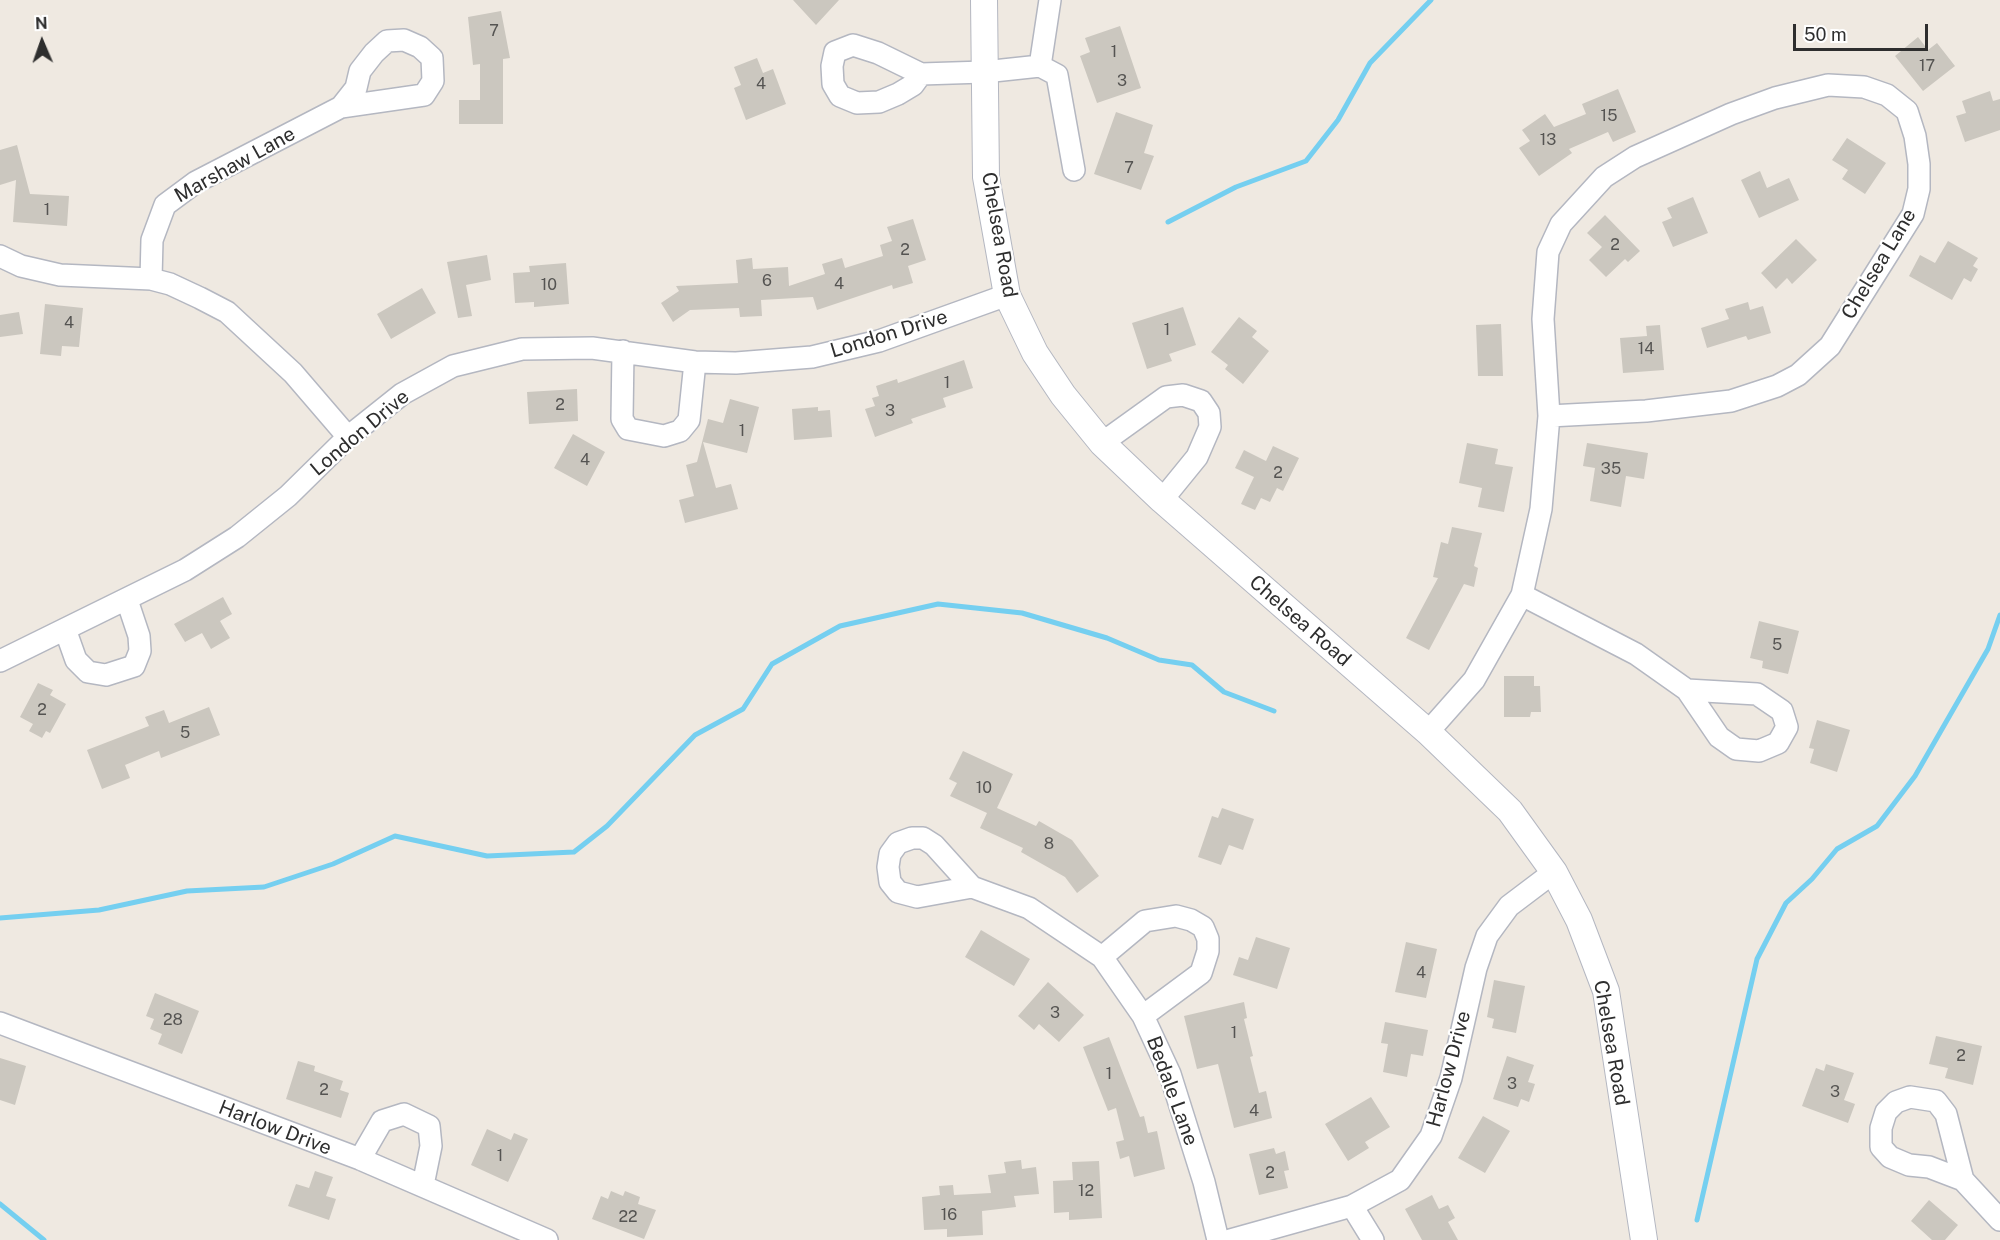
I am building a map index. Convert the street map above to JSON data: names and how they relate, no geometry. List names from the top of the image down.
{
  "streets": {
    "street": [
      "Marshaw Lane",
      "Chelsea Road",
      "Chelsea Lane",
      "London Drive",
      "Harlow Drive",
      "Bedale Lane"
    ]
  },
  "crossings": [
    ["Chelsea Road", "Chelsea Lane"],
    ["Chelsea Road", "London Drive"],
    ["Chelsea Road", "Harlow Drive"]
  ],
  "house_numbers": [
    "7",
    "1",
    "17",
    "3",
    "4",
    "15",
    "13",
    "7",
    "1",
    "2",
    "2",
    "6",
    "4",
    "10",
    "4",
    "1",
    "14",
    "1",
    "2",
    "3",
    "1",
    "4",
    "35",
    "2",
    "5",
    "2",
    "5",
    "10",
    "8",
    "4",
    "3",
    "28",
    "1",
    "2",
    "1",
    "3",
    "2",
    "3",
    "4",
    "1",
    "2",
    "12",
    "16",
    "22"
  ],
  "scale_bar": "50 m",
  "north": "top"
}
